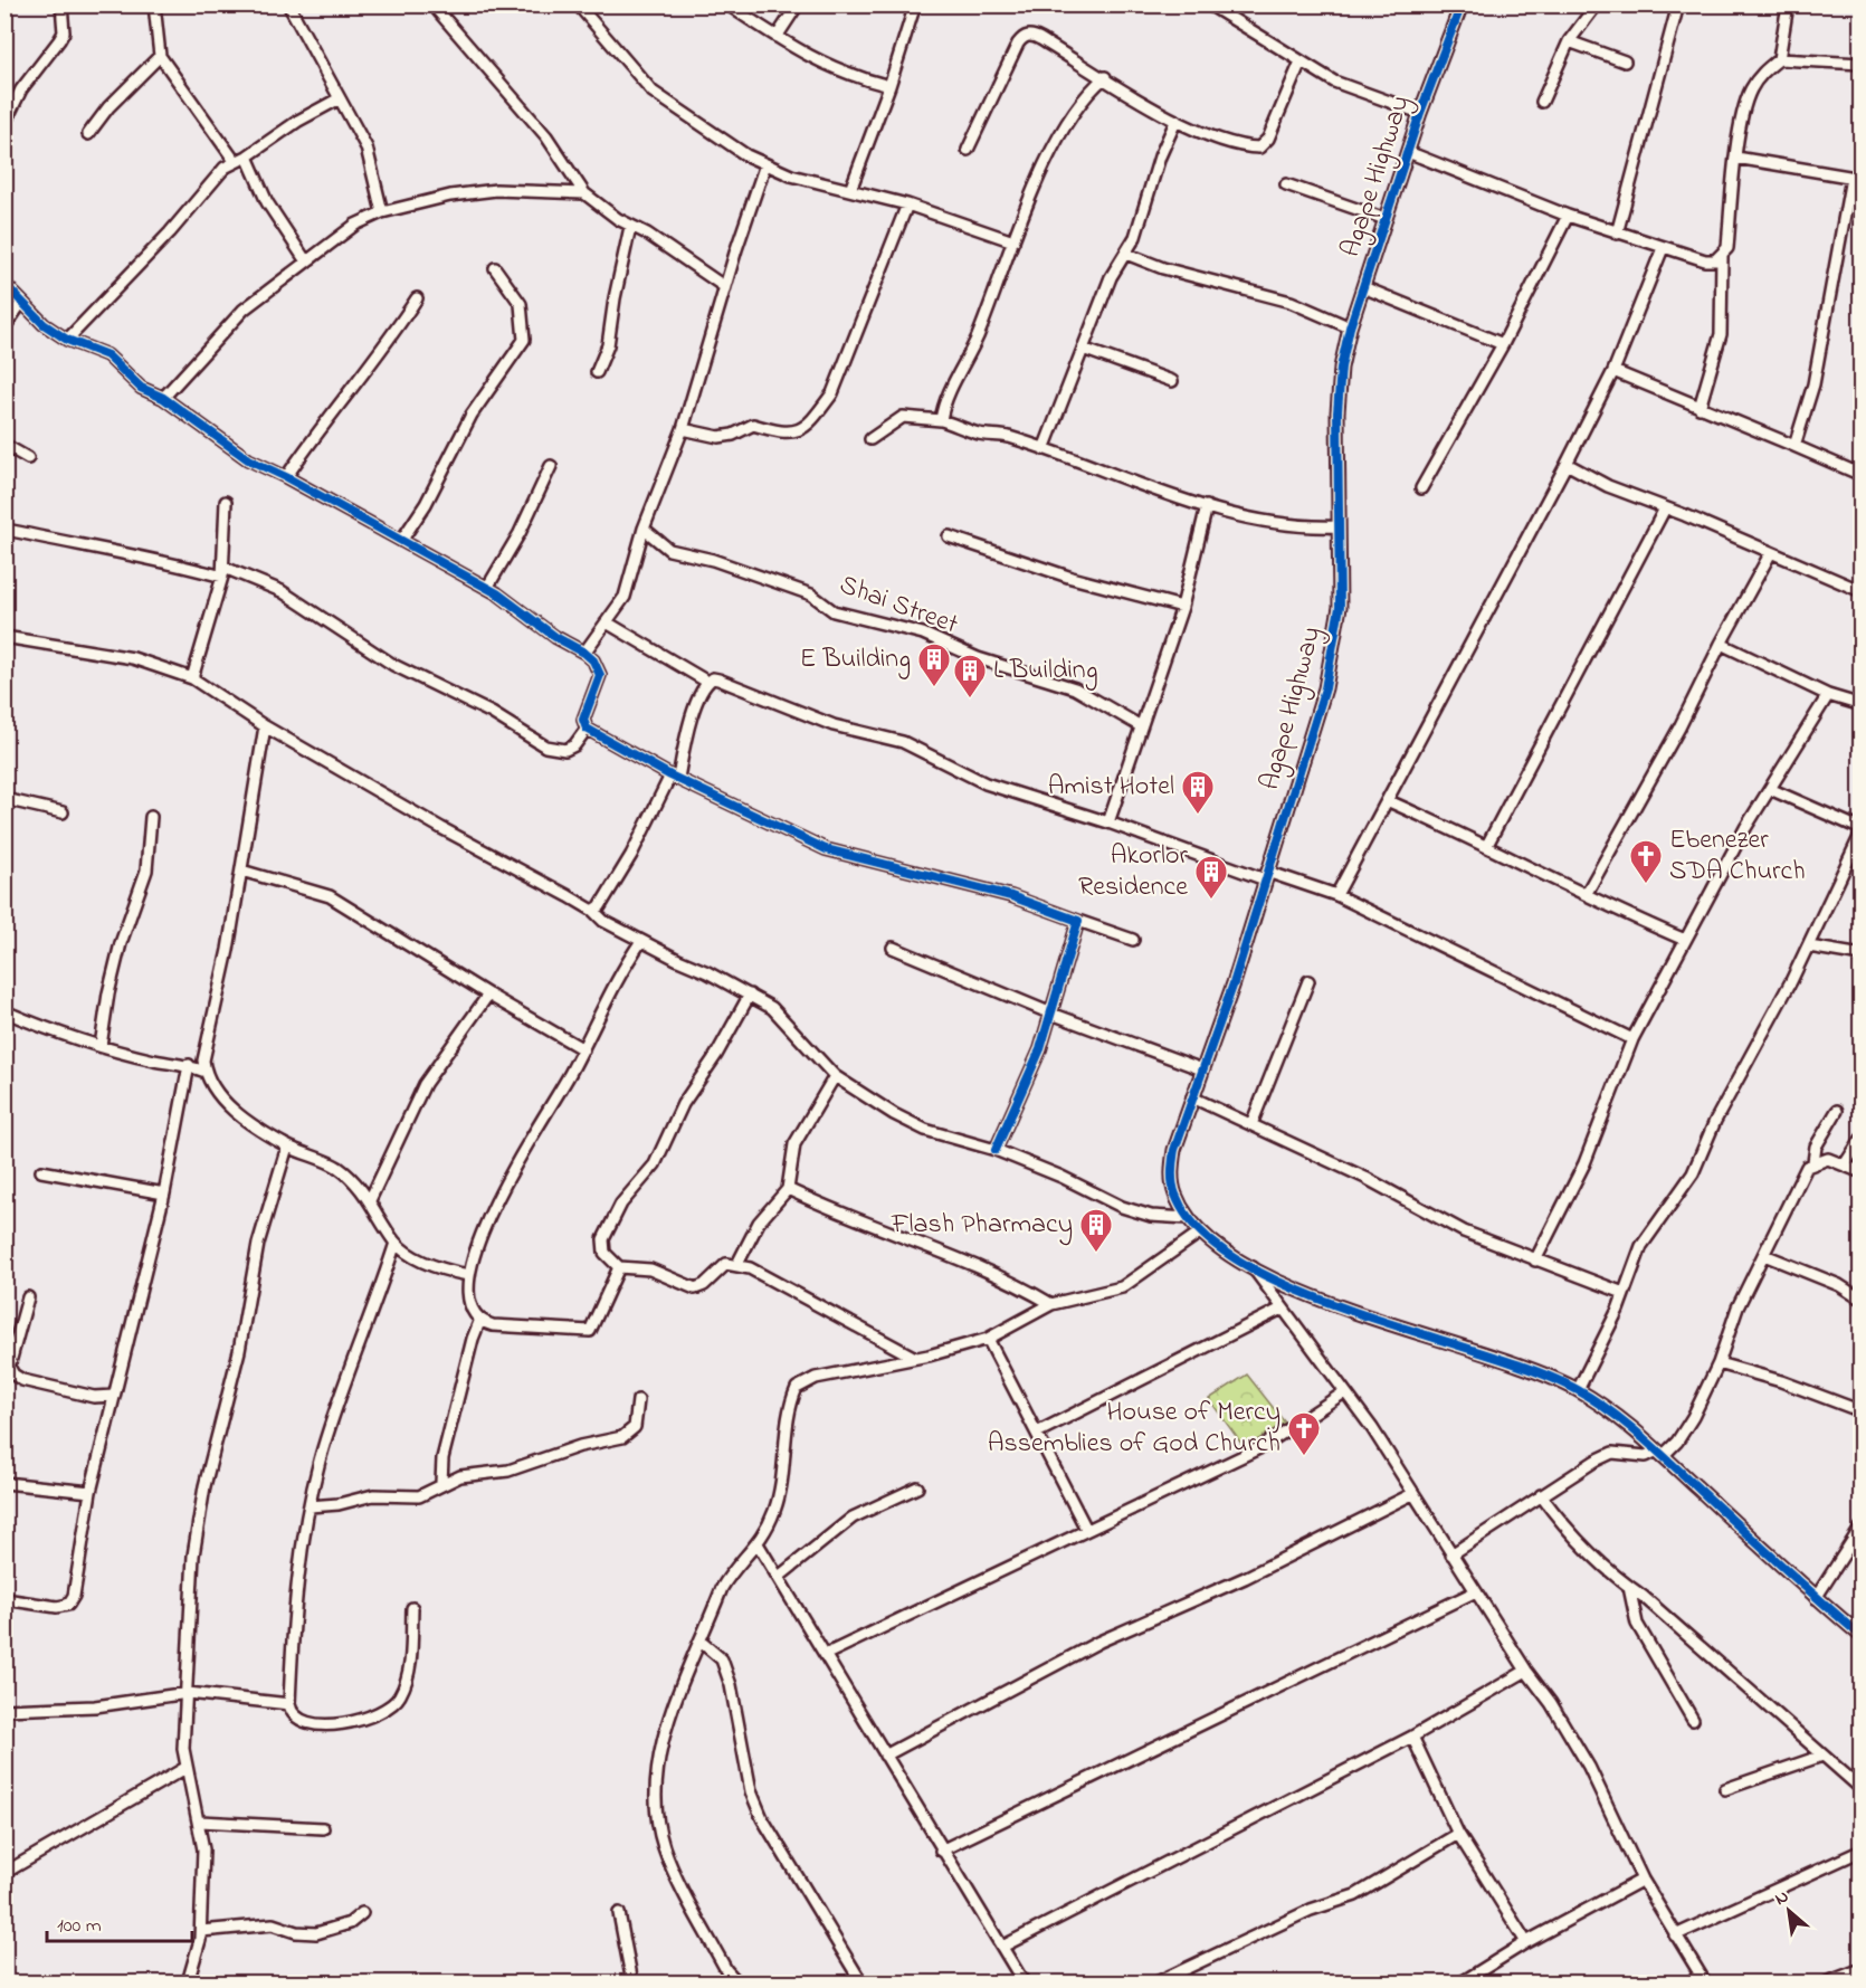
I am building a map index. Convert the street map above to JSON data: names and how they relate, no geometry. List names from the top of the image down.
{
  "streets": {
    "street": ["Agape Highway", "Shai Street"]
  },
  "places": {
    "building": [
      "E Building",
      "L Building",
      "Amist Hotel",
      "Akorlor Residence",
      "Flash Pharmacy"
    ],
    "church": ["Ebenezer SDA Church", "House of Mercy Assemblies of God Church"]
  },
  "scale_bar": "100 m",
  "north": "top left"
}
